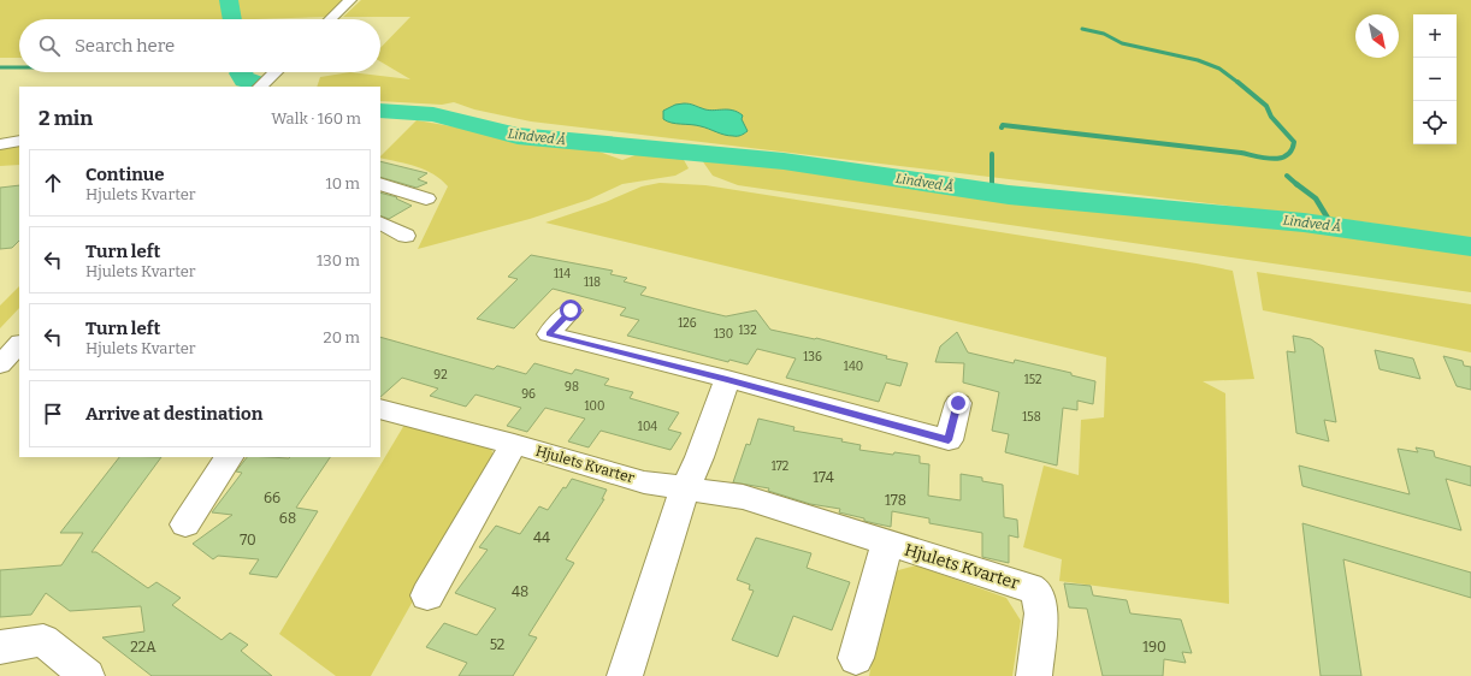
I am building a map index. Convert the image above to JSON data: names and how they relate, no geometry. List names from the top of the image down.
{
  "streets": {
    "street": ["Hjulets Kvarter"]
  },
  "water": ["Lindved Å"],
  "house_numbers": [
    "114",
    "118",
    "126",
    "132",
    "130",
    "136",
    "140",
    "92",
    "152",
    "98",
    "96",
    "100",
    "158",
    "104",
    "172",
    "174",
    "66",
    "178",
    "68",
    "44",
    "70",
    "48",
    "52",
    "22A",
    "190"
  ],
  "north": "bottom right",
  "page": {
    "map_buttons": ["+", "−"],
    "search": "Search here",
    "heading": ["2 min", "Walk · 160 m"],
    "list": [
      ["Continue", "Hjulets Kvarter", "10 m"],
      ["Turn left", "Hjulets Kvarter", "130 m"],
      ["Turn left", "Hjulets Kvarter", "20 m"],
      "Arrive at destination"
    ]
  }
}
